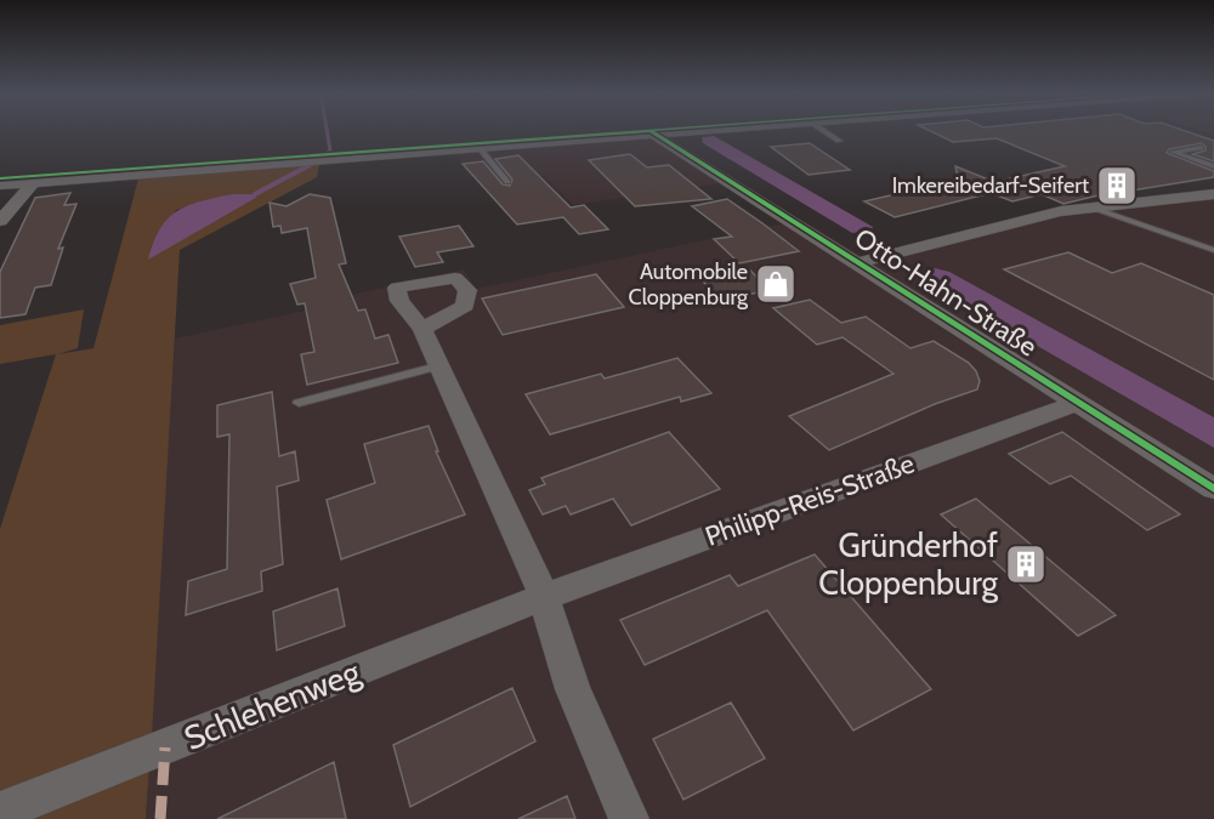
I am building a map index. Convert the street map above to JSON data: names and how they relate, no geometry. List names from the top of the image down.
{
  "streets": {
    "street": ["Otto-Hahn-Straße", "Philipp-Reis-Straße", "Schlehenweg"]
  },
  "crossings": [
    ["Otto-Hahn-Straße", "Philipp-Reis-Straße"],
    ["Philipp-Reis-Straße", "Schlehenweg"]
  ],
  "places": {
    "building": ["Imkereibedarf-Seifert", "Gründerhof Cloppenburg"],
    "shop": ["Automobile Cloppenburg"]
  }
}
